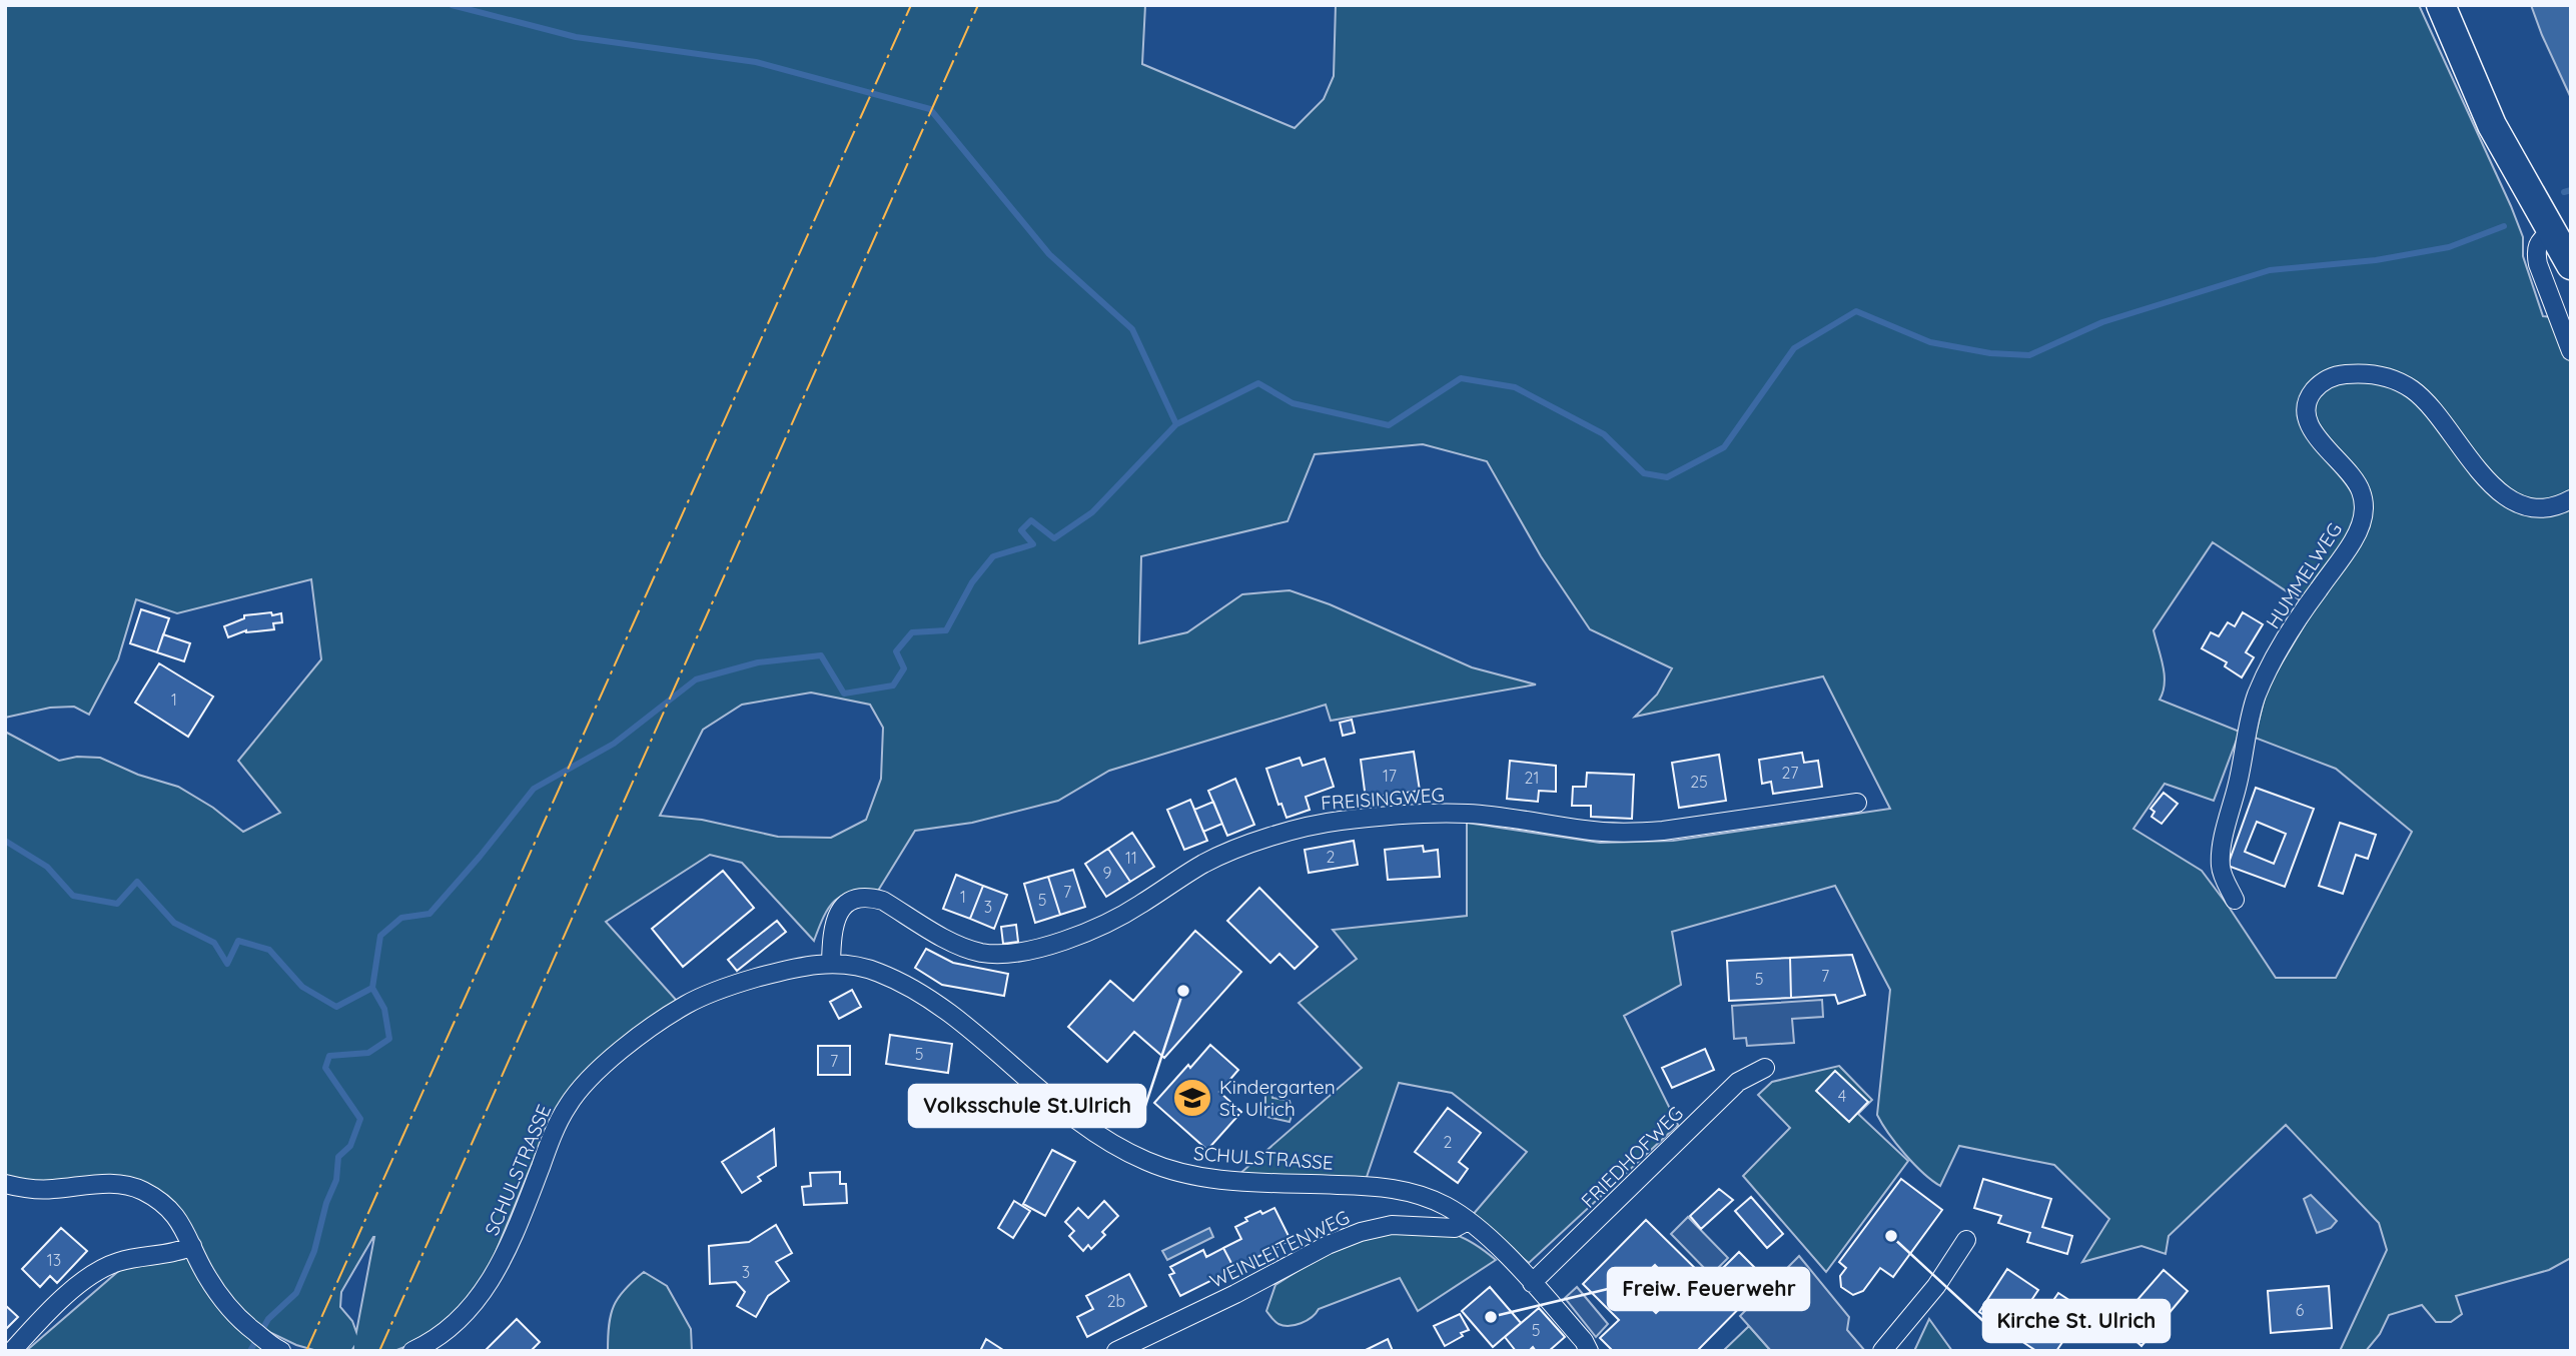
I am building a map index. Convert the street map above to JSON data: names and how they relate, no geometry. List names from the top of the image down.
{
  "streets": {
    "street": [
      "HUMMELWEG",
      "FREISINGWEG",
      "FRIEDHOFWEG",
      "SCHULSTRASSE",
      "WEINLEITENWEG"
    ]
  },
  "crossings": [
    ["FREISINGWEG", "SCHULSTRASSE"],
    ["FRIEDHOFWEG", "SCHULSTRASSE"],
    ["SCHULSTRASSE", "WEINLEITENWEG"]
  ],
  "places": {
    "other": ["Volksschule St.Ulrich", "Kirche St. Ulrich", "Freiw. Feuerwehr"],
    "school or university": ["Kindergarten St. Ulrich"]
  },
  "house_numbers": [
    "1",
    "27",
    "17",
    "21",
    "25",
    "2",
    "11",
    "9",
    "7",
    "1",
    "5",
    "3",
    "7",
    "5",
    "5",
    "7",
    "4",
    "2",
    "13",
    "3",
    "2b",
    "6",
    "5"
  ]
}
